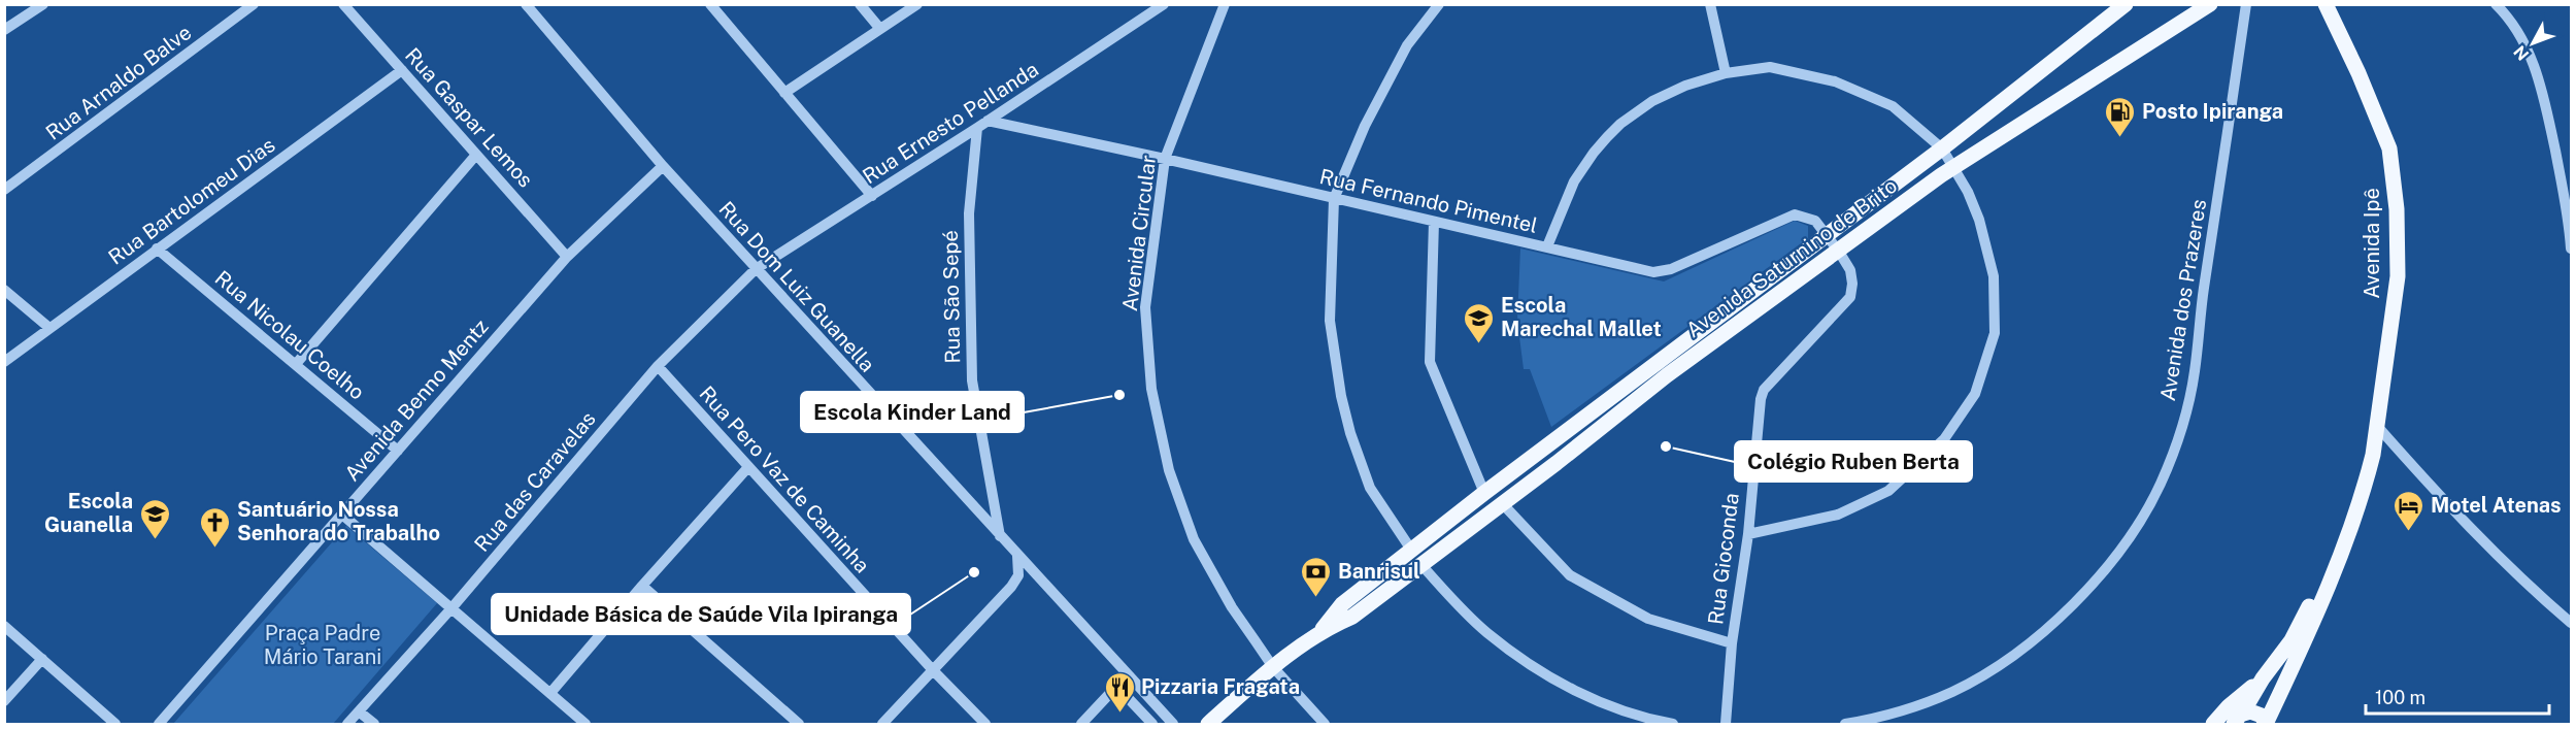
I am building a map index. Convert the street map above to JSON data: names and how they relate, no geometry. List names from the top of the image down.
{
  "streets": {
    "main road": ["Avenida Ipê", "Avenida Saturnino de Brito"],
    "street": [
      "Rua Arnaldo Balve",
      "Rua Gaspar Lemos",
      "Rua Ernesto Pellanda",
      "Rua Bartolomeu Dias",
      "Rua Fernando Pimentel",
      "Avenida Circular",
      "Rua Dom Luiz Guanella",
      "Rua São Sepé",
      "Avenida dos Prazeres",
      "Rua Nicolau Coelho",
      "Avenida Benno Mentz",
      "Rua Pero Vaz de Caminha",
      "Rua das Caravelas",
      "Rua Gioconda"
    ]
  },
  "crossings": [
    ["Rua Gaspar Lemos", "Rua Bartolomeu Dias"],
    ["Rua Gaspar Lemos", "Avenida Benno Mentz"],
    ["Rua Ernesto Pellanda", "Rua Fernando Pimentel"],
    ["Rua Ernesto Pellanda", "Rua Dom Luiz Guanella"],
    ["Rua Ernesto Pellanda", "Rua São Sepé"],
    ["Rua Ernesto Pellanda", "Rua das Caravelas"],
    ["Rua Bartolomeu Dias", "Rua Nicolau Coelho"],
    ["Rua Fernando Pimentel", "Avenida Circular"],
    ["Rua Fernando Pimentel", "Avenida Saturnino de Brito"],
    ["Rua Fernando Pimentel", "Rua Gioconda"],
    ["Avenida Circular", "Avenida Saturnino de Brito"],
    ["Avenida Saturnino de Brito", "Rua Gioconda"],
    ["Rua Dom Luiz Guanella", "Rua São Sepé"],
    ["Rua Dom Luiz Guanella", "Avenida Benno Mentz"],
    ["Rua Dom Luiz Guanella", "Rua das Caravelas"],
    ["Rua Nicolau Coelho", "Avenida Benno Mentz"],
    ["Rua Pero Vaz de Caminha", "Rua das Caravelas"]
  ],
  "parks": ["Praça Padre Mário Tarani"],
  "places": {
    "fuel station": ["Posto Ipiranga"],
    "school or university": ["Escola Marechal Mallet", "Escola Guanella"],
    "other": ["Escola Kinder Land", "Colégio Ruben Berta", "Unidade Básica de Saúde Vila Ipiranga"],
    "hotel": ["Motel Atenas"],
    "church": ["Santuário Nossa Senhora do Trabalho"],
    "bank": ["Banrisul"],
    "restaurant": ["Pizzaria Fragata"]
  },
  "scale_bar": "100 m",
  "north": "bottom left"
}
